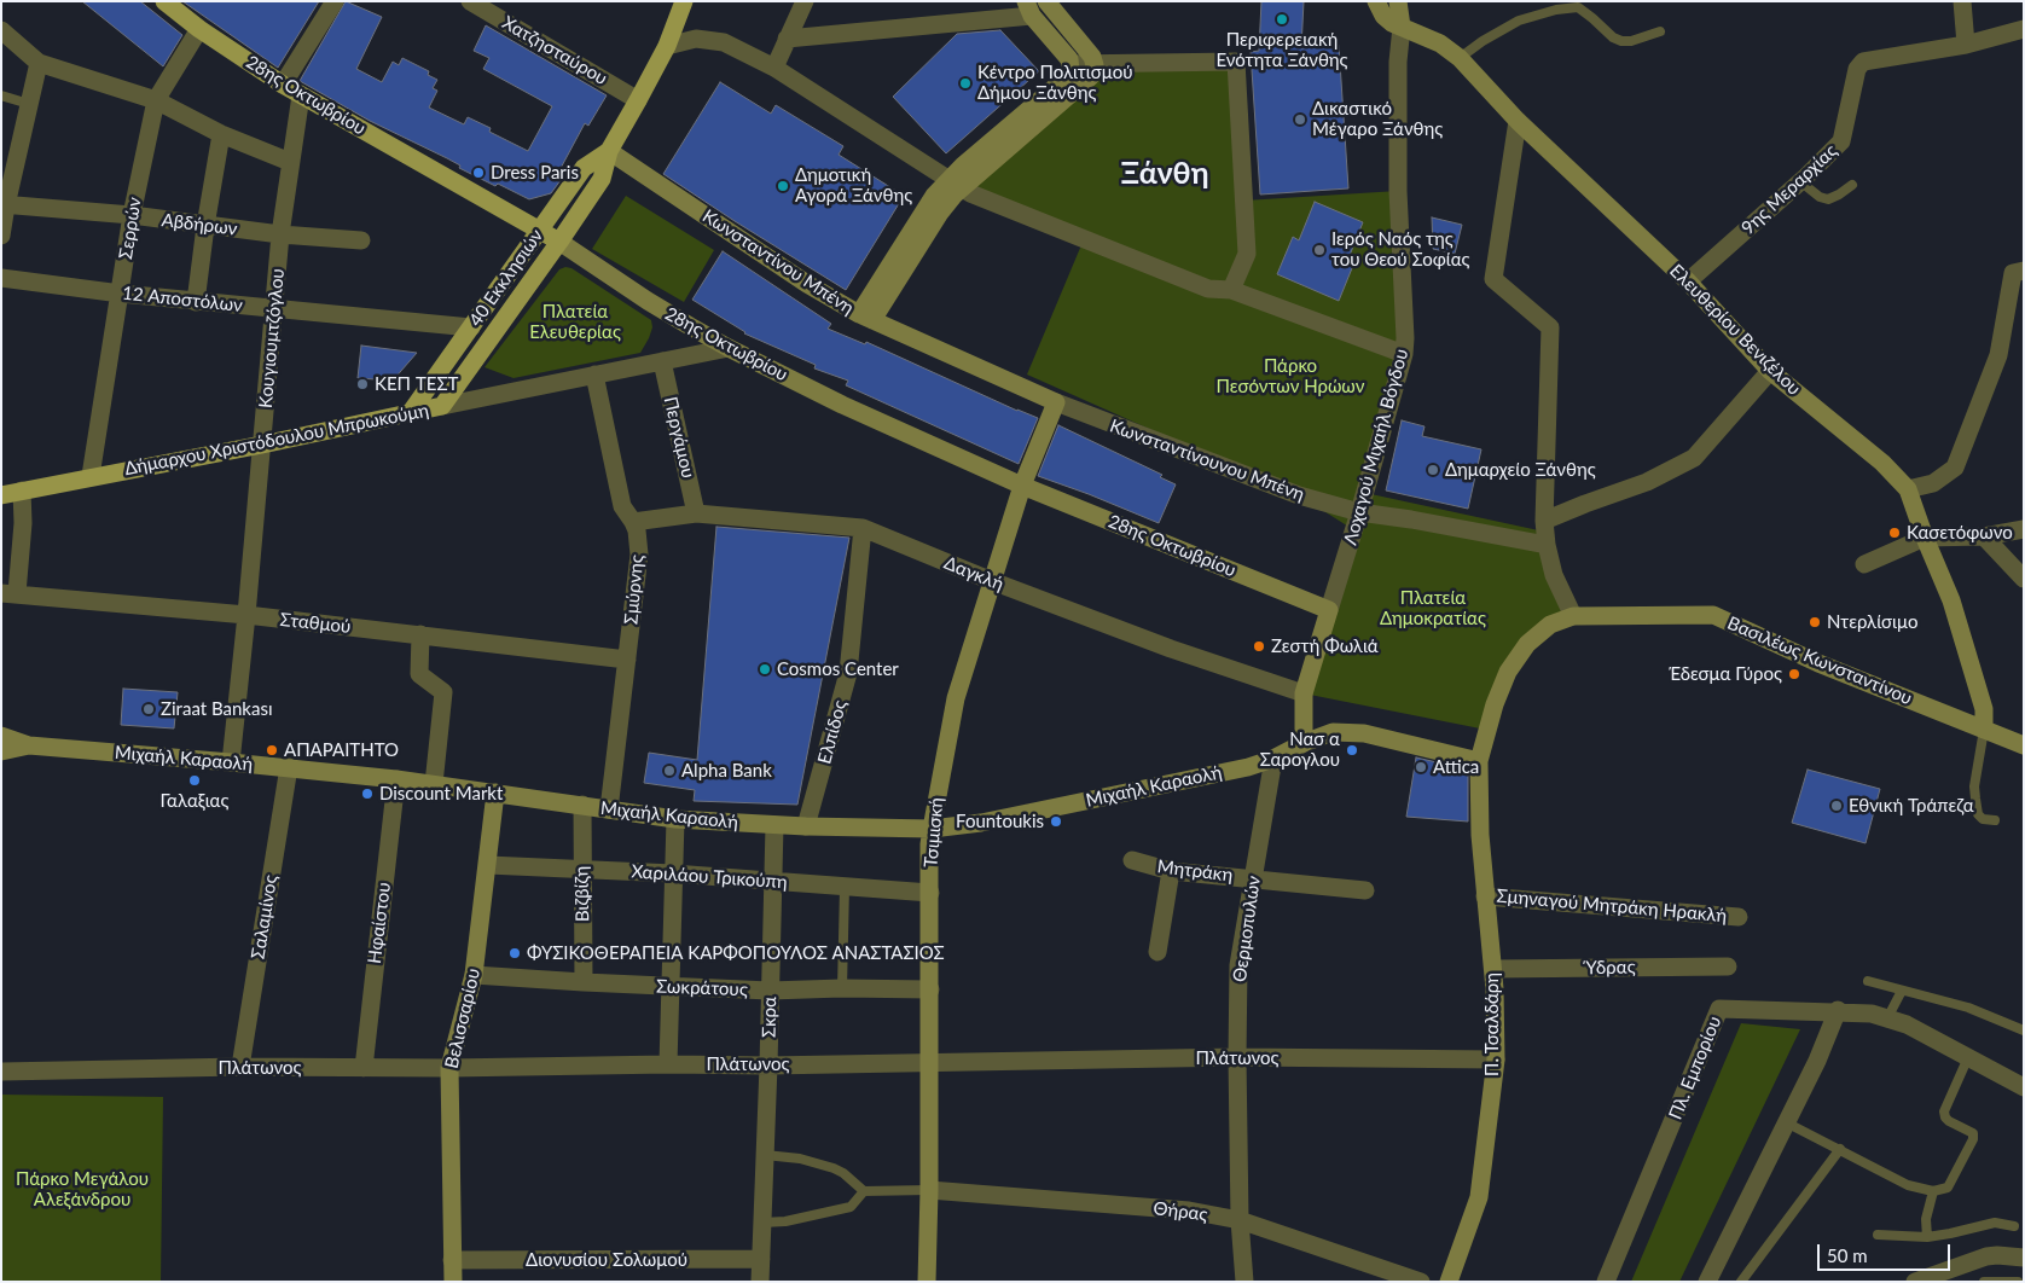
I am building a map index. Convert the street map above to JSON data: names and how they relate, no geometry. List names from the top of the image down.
{
  "streets": {
    "main road": ["28ης Οκτωβρίου", "40 Εκκλησιών", "Δήμαρχου Χριστόδουλου Μπρωκούμη"],
    "street": [
      "Χατζησταύρου",
      "9ης Μεραρχίας",
      "Αβδήρων",
      "Σερρών",
      "Κωνσταντίνου Μπένη",
      "12 Αποστόλων",
      "Ελευθερίου Βενιζέλου",
      "Κουγιουμτζόγλου",
      "Περγάμου",
      "Λοχαγού Μιχαήλ Βόγδου",
      "Κωνσταντίνουνου Μπένη",
      "Δαγκλή",
      "Σμύρνης",
      "Σταθμού",
      "Βασιλέως Κωνσταντίνου",
      "Ελπίδος",
      "Μιχαήλ Καραολή",
      "Τσιμισκή",
      "Μητράκη",
      "Χαριλάου Τρικούπη",
      "Βιζβίζη",
      "Σμηναγού Μητράκη Ηρακλή",
      "Σαλαμίνος",
      "Ηφαίστου",
      "Θερμοπυλών",
      "Ύδρας",
      "Σωκράτους",
      "Σκρα",
      "Βελισσαρίου",
      "Π. Τσαλδάρη",
      "Πλάτωνος",
      "Πλ. Εμπορίου",
      "Θήρας",
      "Διονυσίου Σολωμού"
    ]
  },
  "crossings": [
    ["Χατζησταύρου", "40 Εκκλησιών"],
    ["28ης Οκτωβρίου", "Σερρών"],
    ["28ης Οκτωβρίου", "40 Εκκλησιών"],
    ["28ης Οκτωβρίου", "Κουγιουμτζόγλου"],
    ["28ης Οκτωβρίου", "Δήμαρχου Χριστόδουλου Μπρωκούμη"],
    ["28ης Οκτωβρίου", "Λοχαγού Μιχαήλ Βόγδου"],
    ["28ης Οκτωβρίου", "Τσιμισκή"],
    ["9ης Μεραρχίας", "Ελευθερίου Βενιζέλου"],
    ["Αβδήρων", "Σερρών"],
    ["Αβδήρων", "Κουγιουμτζόγλου"],
    ["Σερρών", "12 Αποστόλων"],
    ["Σερρών", "Δήμαρχου Χριστόδουλου Μπρωκούμη"],
    ["Κωνσταντίνου Μπένη", "40 Εκκλησιών"],
    ["Κωνσταντίνου Μπένη", "Κωνσταντίνουνου Μπένη"],
    ["Κωνσταντίνου Μπένη", "Τσιμισκή"],
    ["40 Εκκλησιών", "12 Αποστόλων"],
    ["40 Εκκλησιών", "Δήμαρχου Χριστόδουλου Μπρωκούμη"],
    ["12 Αποστόλων", "Κουγιουμτζόγλου"],
    ["Ελευθερίου Βενιζέλου", "Λοχαγού Μιχαήλ Βόγδου"],
    ["Ελευθερίου Βενιζέλου", "Βασιλέως Κωνσταντίνου"],
    ["Κουγιουμτζόγλου", "Δήμαρχου Χριστόδουλου Μπρωκούμη"],
    ["Κουγιουμτζόγλου", "Σταθμού"],
    ["Κουγιουμτζόγλου", "Μιχαήλ Καραολή"],
    ["Περγάμου", "Δήμαρχου Χριστόδουλου Μπρωκούμη"],
    ["Περγάμου", "Δαγκλή"],
    ["Δήμαρχου Χριστόδουλου Μπρωκούμη", "Σμύρνης"],
    ["Λοχαγού Μιχαήλ Βόγδου", "Κωνσταντίνουνου Μπένη"],
    ["Κωνσταντίνουνου Μπένη", "Τσιμισκή"],
    ["Δαγκλή", "Σμύρνης"],
    ["Δαγκλή", "Ελπίδος"],
    ["Δαγκλή", "Τσιμισκή"],
    ["Σμύρνης", "Σταθμού"],
    ["Σμύρνης", "Μιχαήλ Καραολή"],
    ["Βασιλέως Κωνσταντίνου", "Μιχαήλ Καραολή"],
    ["Βασιλέως Κωνσταντίνου", "Π. Τσαλδάρη"],
    ["Ελπίδος", "Μιχαήλ Καραολή"],
    ["Μιχαήλ Καραολή", "Τσιμισκή"],
    ["Μιχαήλ Καραολή", "Βιζβίζη"],
    ["Μιχαήλ Καραολή", "Σαλαμίνος"],
    ["Μιχαήλ Καραολή", "Ηφαίστου"],
    ["Μιχαήλ Καραολή", "Θερμοπυλών"],
    ["Μιχαήλ Καραολή", "Σκρα"],
    ["Μιχαήλ Καραολή", "Βελισσαρίου"],
    ["Μιχαήλ Καραολή", "Π. Τσαλδάρη"],
    ["Τσιμισκή", "Χαριλάου Τρικούπη"],
    ["Τσιμισκή", "Σωκράτους"],
    ["Τσιμισκή", "Πλάτωνος"],
    ["Τσιμισκή", "Θήρας"],
    ["Μητράκη", "Θερμοπυλών"],
    ["Χαριλάου Τρικούπη", "Βιζβίζη"],
    ["Χαριλάου Τρικούπη", "Σκρα"],
    ["Χαριλάου Τρικούπη", "Βελισσαρίου"],
    ["Βιζβίζη", "Σωκράτους"],
    ["Σμηναγού Μητράκη Ηρακλή", "Π. Τσαλδάρη"],
    ["Σαλαμίνος", "Πλάτωνος"],
    ["Ηφαίστου", "Πλάτωνος"],
    ["Θερμοπυλών", "Πλάτωνος"],
    ["Θερμοπυλών", "Θήρας"],
    ["Ύδρας", "Π. Τσαλδάρη"],
    ["Σωκράτους", "Σκρα"],
    ["Σωκράτους", "Βελισσαρίου"],
    ["Σκρα", "Πλάτωνος"],
    ["Σκρα", "Διονυσίου Σολωμού"],
    ["Βελισσαρίου", "Πλάτωνος"],
    ["Βελισσαρίου", "Διονυσίου Σολωμού"],
    ["Π. Τσαλδάρη", "Πλάτωνος"]
  ],
  "districts": ["Ξάνθη"],
  "parks": [
    "Πλατεία Ελευθερίας",
    "Πάρκο Πεσόντων Ηρώων",
    "Πλατεία Δημοκρατίας",
    "Πάρκο Μεγάλου Αλεξάνδρου"
  ],
  "places": [
    "Περιφερειακή Ενότητα Ξάνθης",
    "Κέντρο Πολιτισμού Δήμου Ξάνθης",
    "Δικαστικό Μέγαρο Ξάνθης",
    "Dress Paris",
    "Δημοτική Αγορά Ξάνθης",
    "Ιερός Ναός της του Θεού Σοφίας",
    "ΚΕΠ ΤΕΣΤ",
    "Δημαρχείο Ξάνθης",
    "Κασετόφωνο",
    "Ντερλίσιμο",
    "Ζεστή Φωλιά",
    "Cosmos Center",
    "Έδεσμα Γύρος",
    "Ziraat Bankası",
    "ΑΠΑΡΑΙΤΗΤΟ",
    "Νασ α Σαρογλου",
    "Attica",
    "Alpha Bank",
    "Γαλαξιας",
    "Discount Markt",
    "Εθνική Τράπεζα",
    "Fountoukis",
    "ΦΥΣΙΚΟΘΕΡΑΠΕΙΑ ΚΑΡΦΟΠΟΥΛΟΣ ΑΝΑΣΤΑΣΙΟΣ"
  ],
  "scale_bar": "50 m"
}
